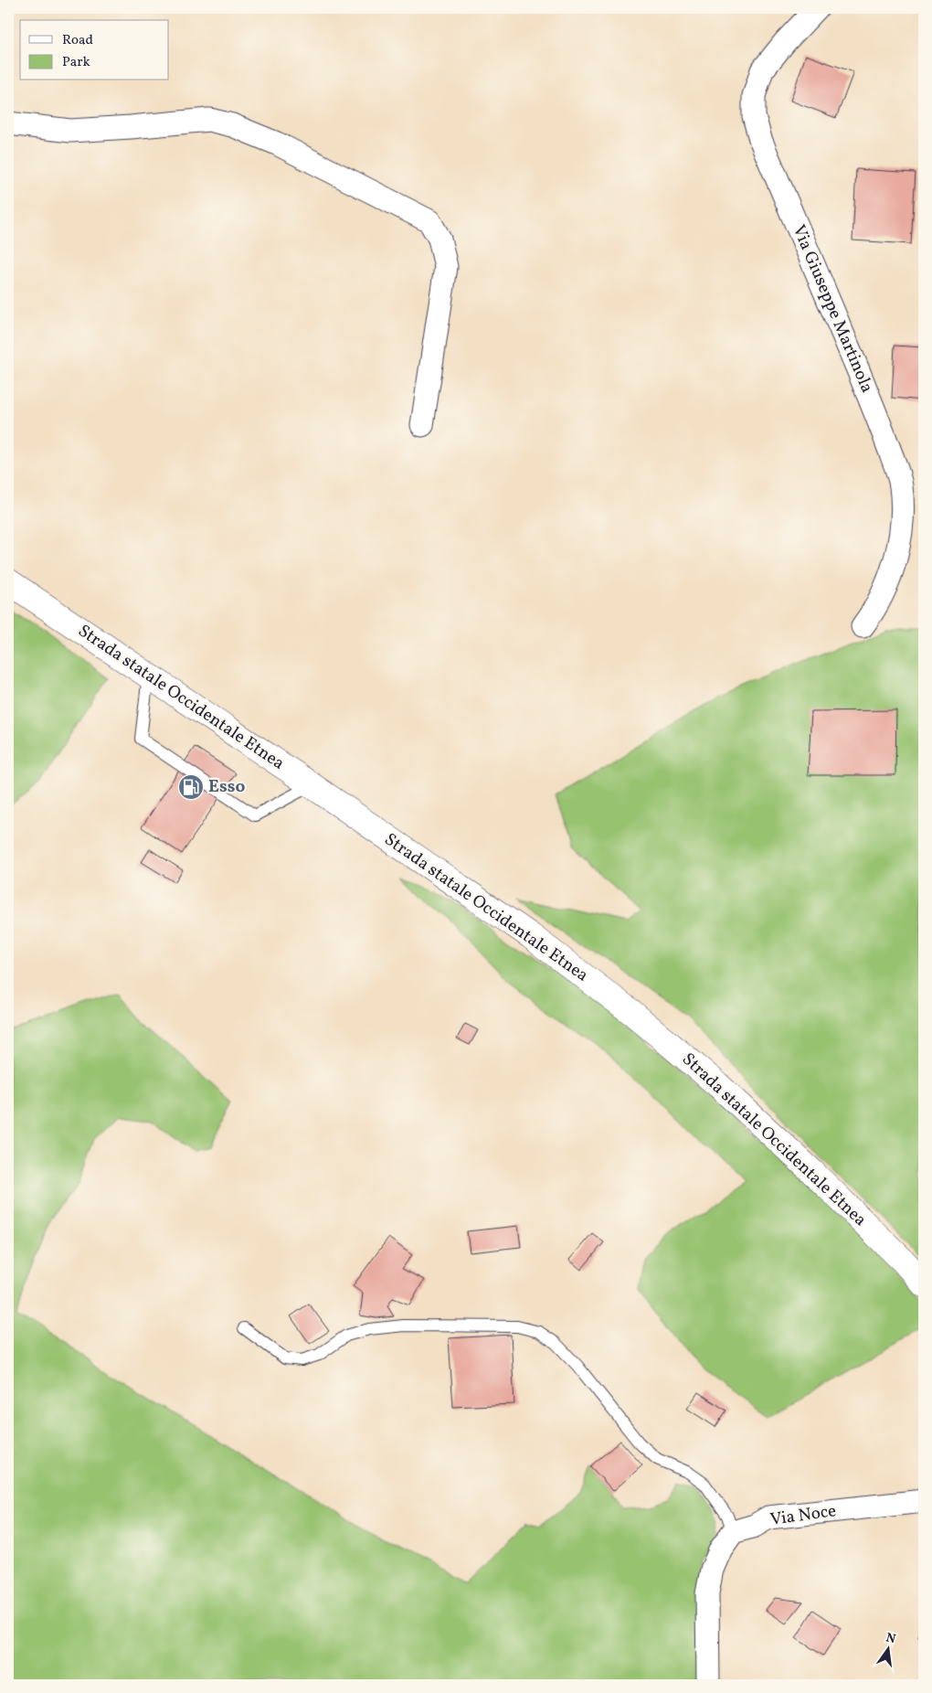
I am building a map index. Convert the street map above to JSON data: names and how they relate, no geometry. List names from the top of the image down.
{
  "streets": {
    "main road": ["Strada statale Occidentale Etnea"],
    "street": ["Via Giuseppe Martinola", "Via Noce"]
  },
  "places": {
    "fuel station": ["Esso"]
  },
  "legend": ["Road", "Park"],
  "north": "top"
}
